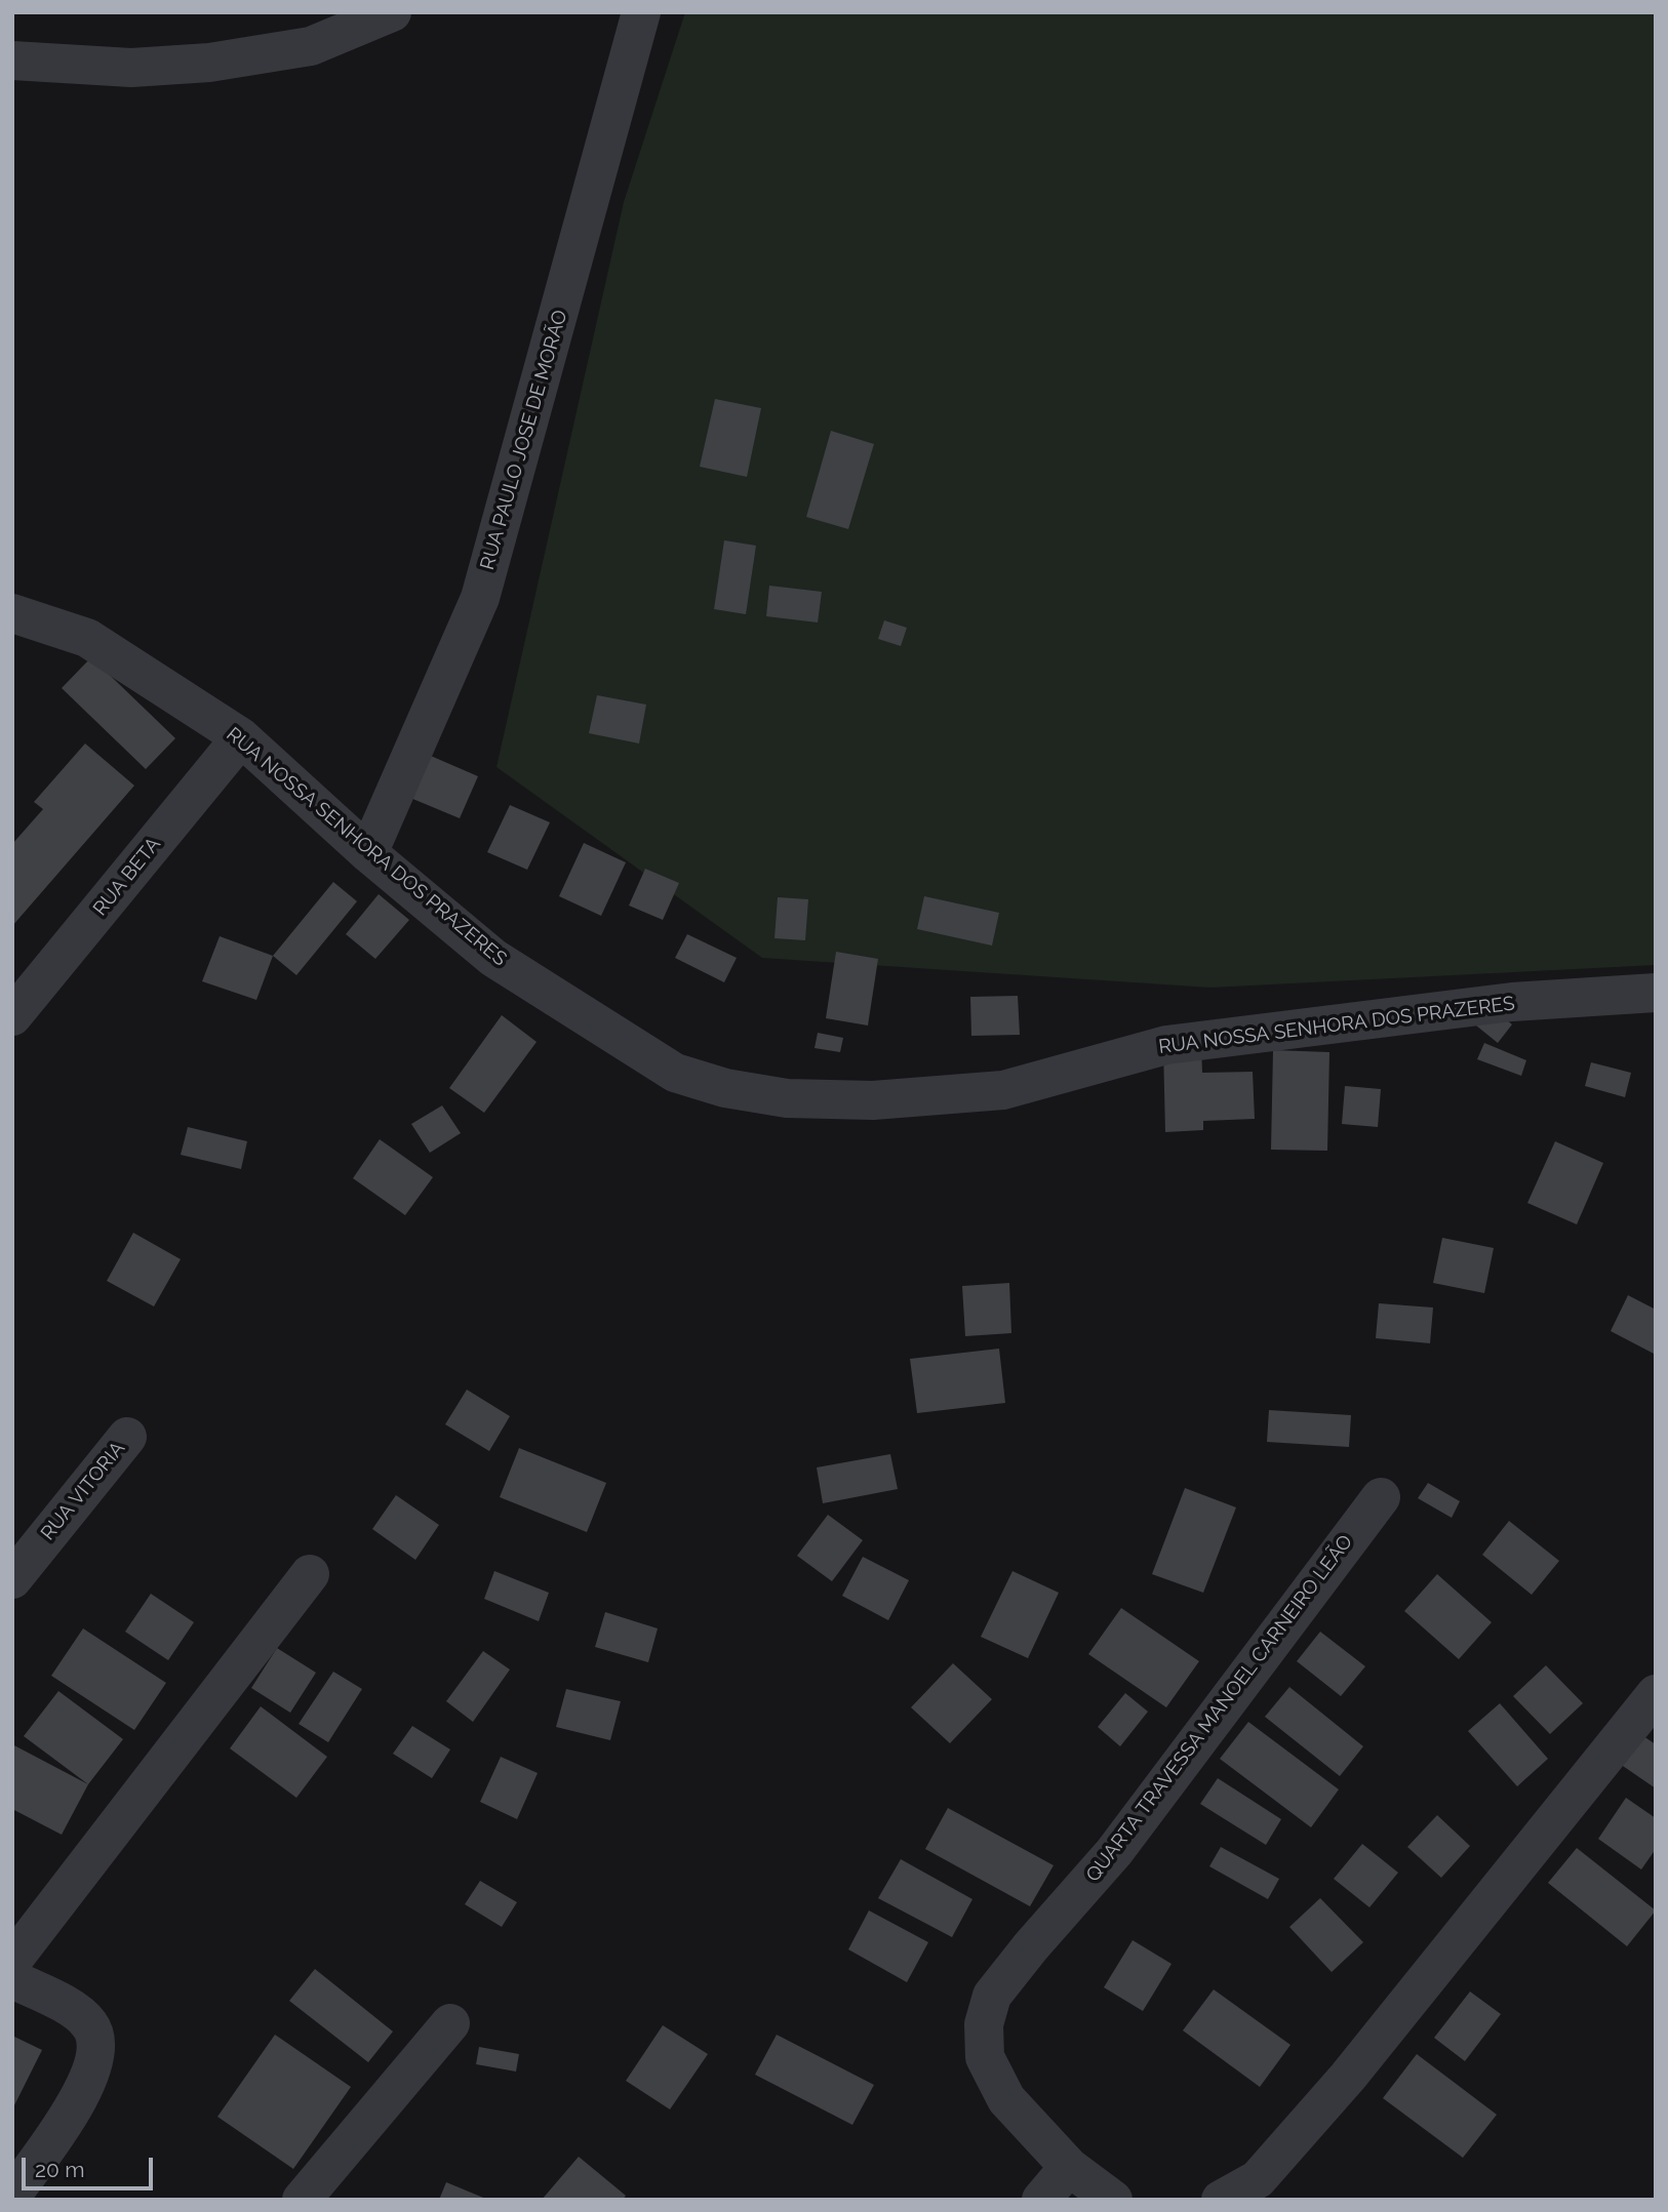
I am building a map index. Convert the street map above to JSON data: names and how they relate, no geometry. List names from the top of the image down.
{
  "streets": {
    "street": [
      "RUA PAULO JOSE DE MORÃO",
      "RUA NOSSA SENHORA DOS PRAZERES",
      "RUA BETA",
      "RUA VITORIA",
      "QUARTA TRAVESSA MANOEL CARNEIRO LEÃO"
    ]
  },
  "crossings": [
    ["RUA PAULO JOSE DE MORÃO", "RUA NOSSA SENHORA DOS PRAZERES"],
    ["RUA NOSSA SENHORA DOS PRAZERES", "RUA BETA"]
  ],
  "scale_bar": "20 m"
}
